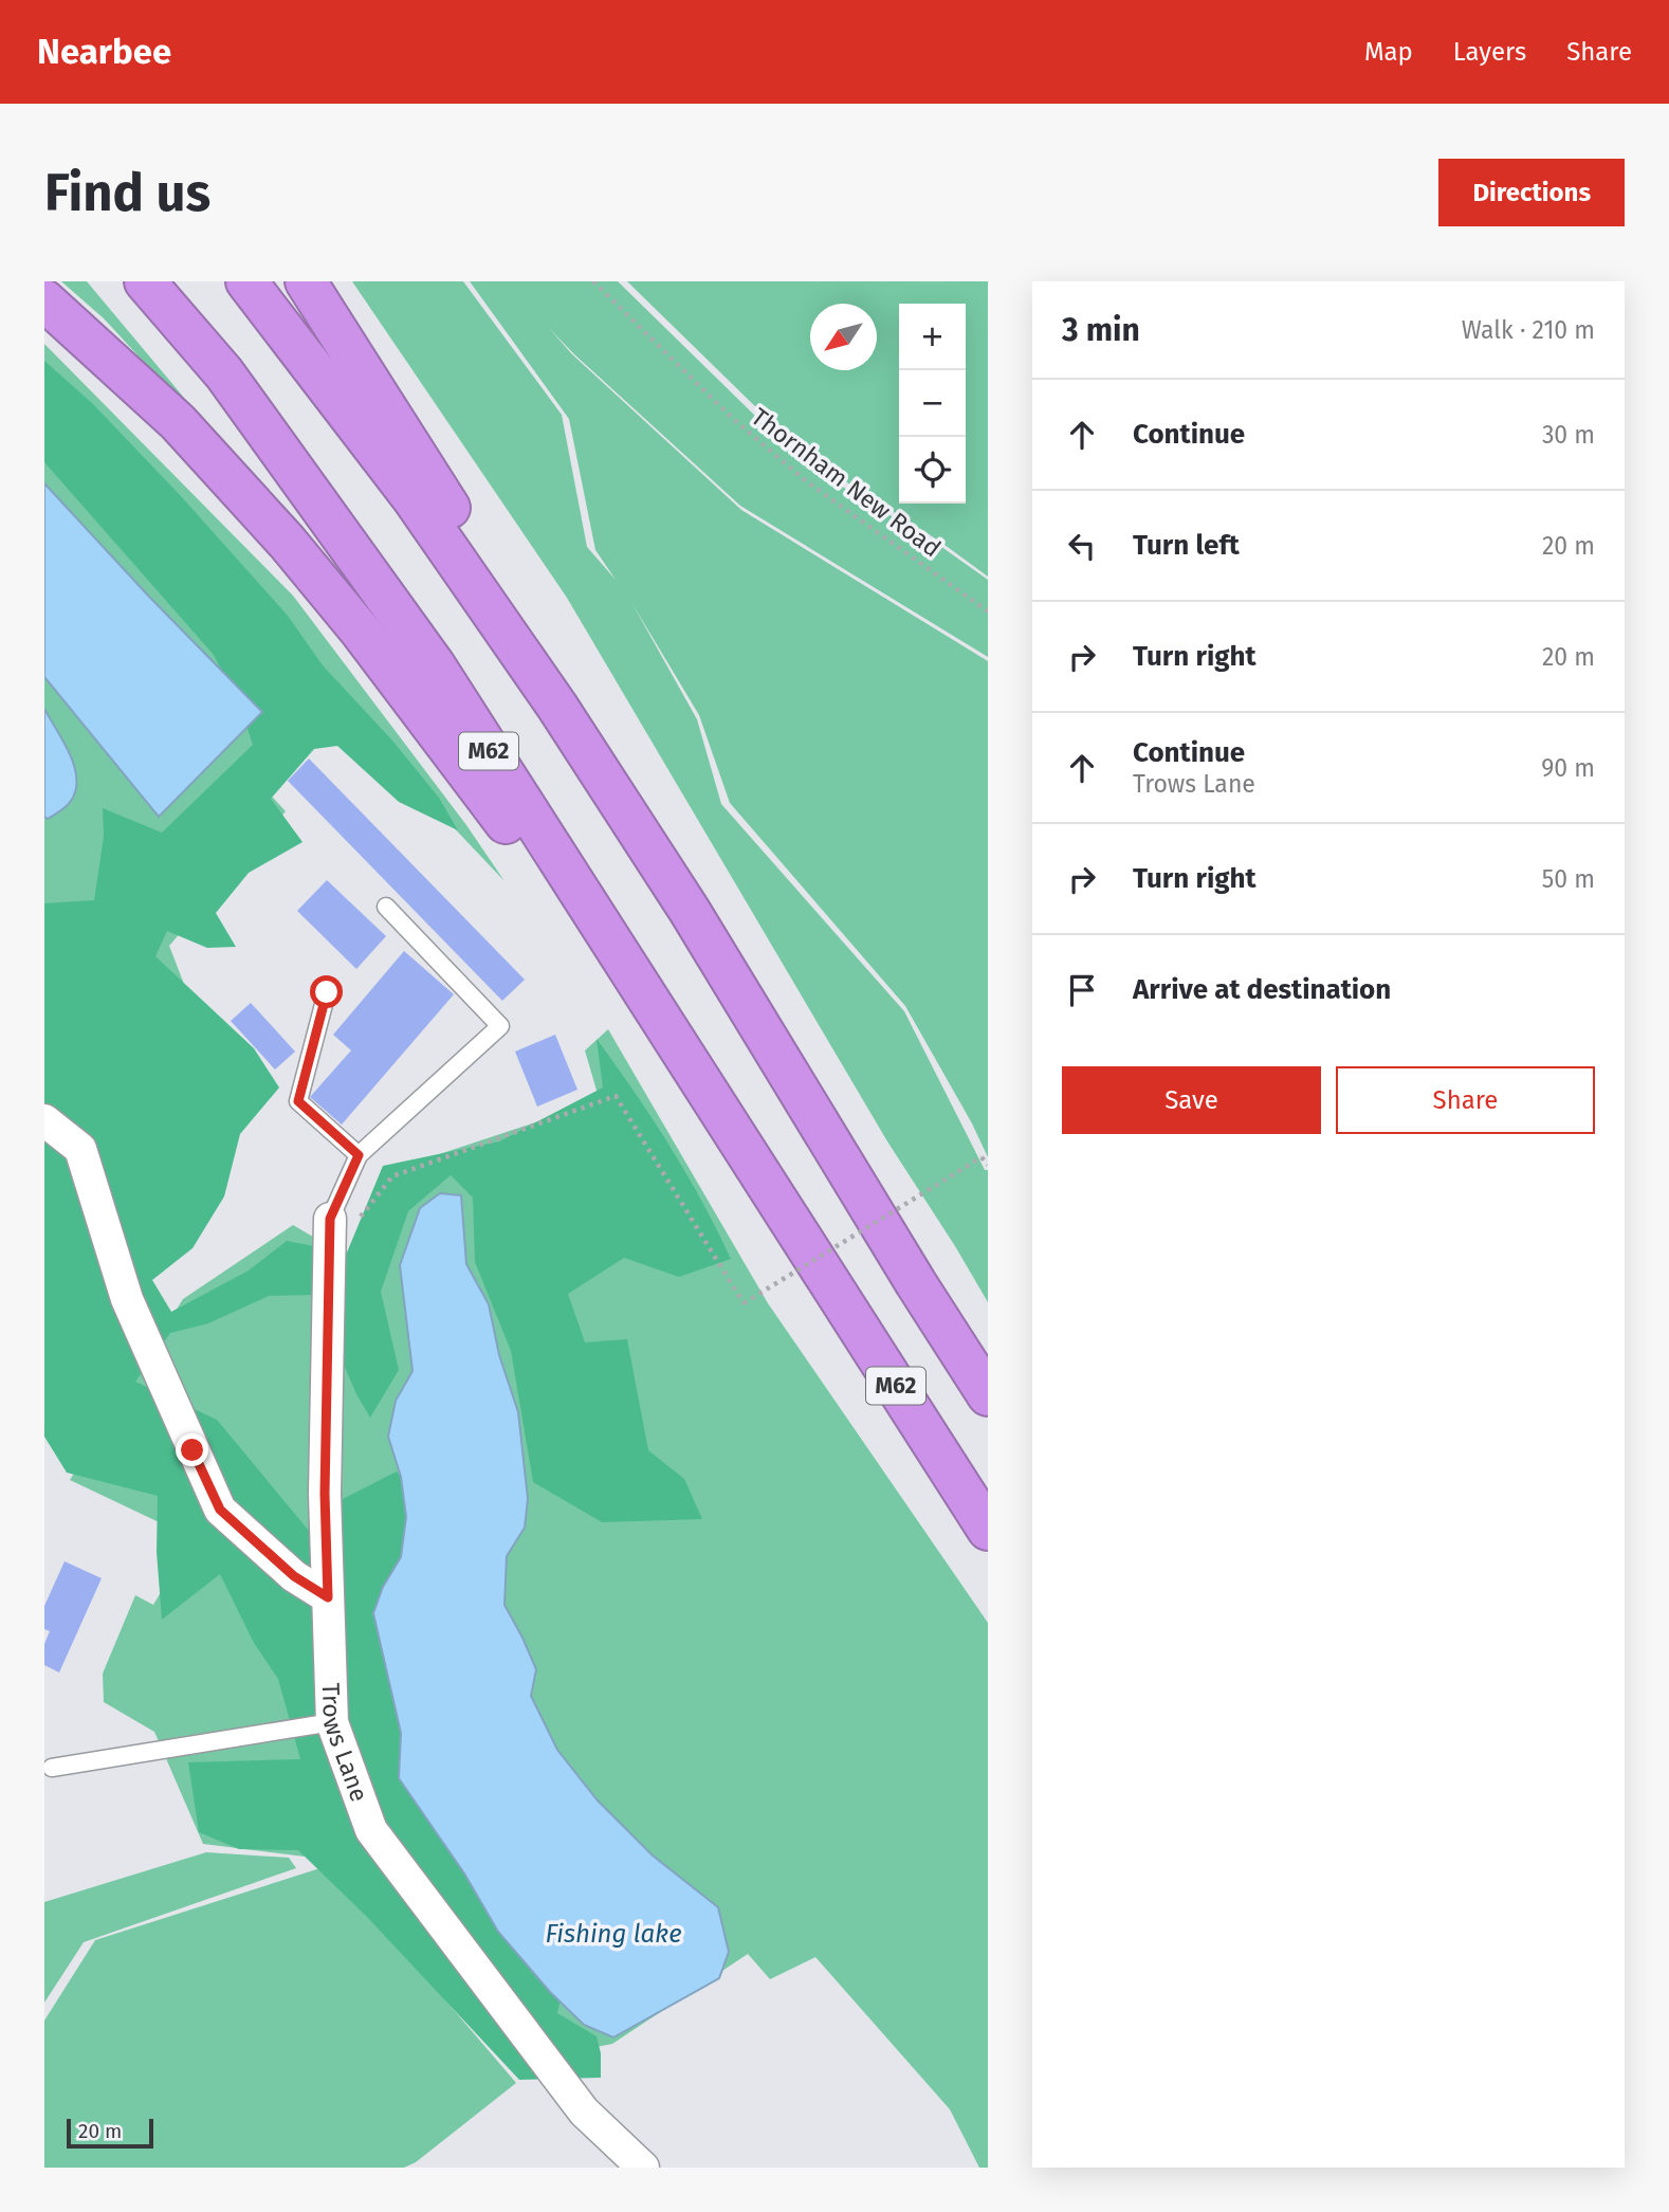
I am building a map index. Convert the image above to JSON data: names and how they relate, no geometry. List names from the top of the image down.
{
  "streets": {
    "highway": ["M62"],
    "street": ["Trows Lane"],
    "path": ["Thornham New Road"]
  },
  "water": ["Fishing lake"],
  "scale_bar": "20 m",
  "north": "bottom left",
  "page": {
    "header": "Nearbee",
    "nav": ["Map", "Layers", "Share"],
    "buttons": [
      "Directions",
      ["Save", "Share"]
    ],
    "title": "Find us",
    "heading": ["3 min", "Walk · 210 m"],
    "map_buttons": ["+", "−"],
    "list": [
      ["Continue", "30 m"],
      ["Turn left", "20 m"],
      ["Turn right", "20 m"],
      ["Continue", "Trows Lane", "90 m"],
      ["Turn right", "50 m"],
      "Arrive at destination"
    ],
    "scale": "20 m"
  }
}
